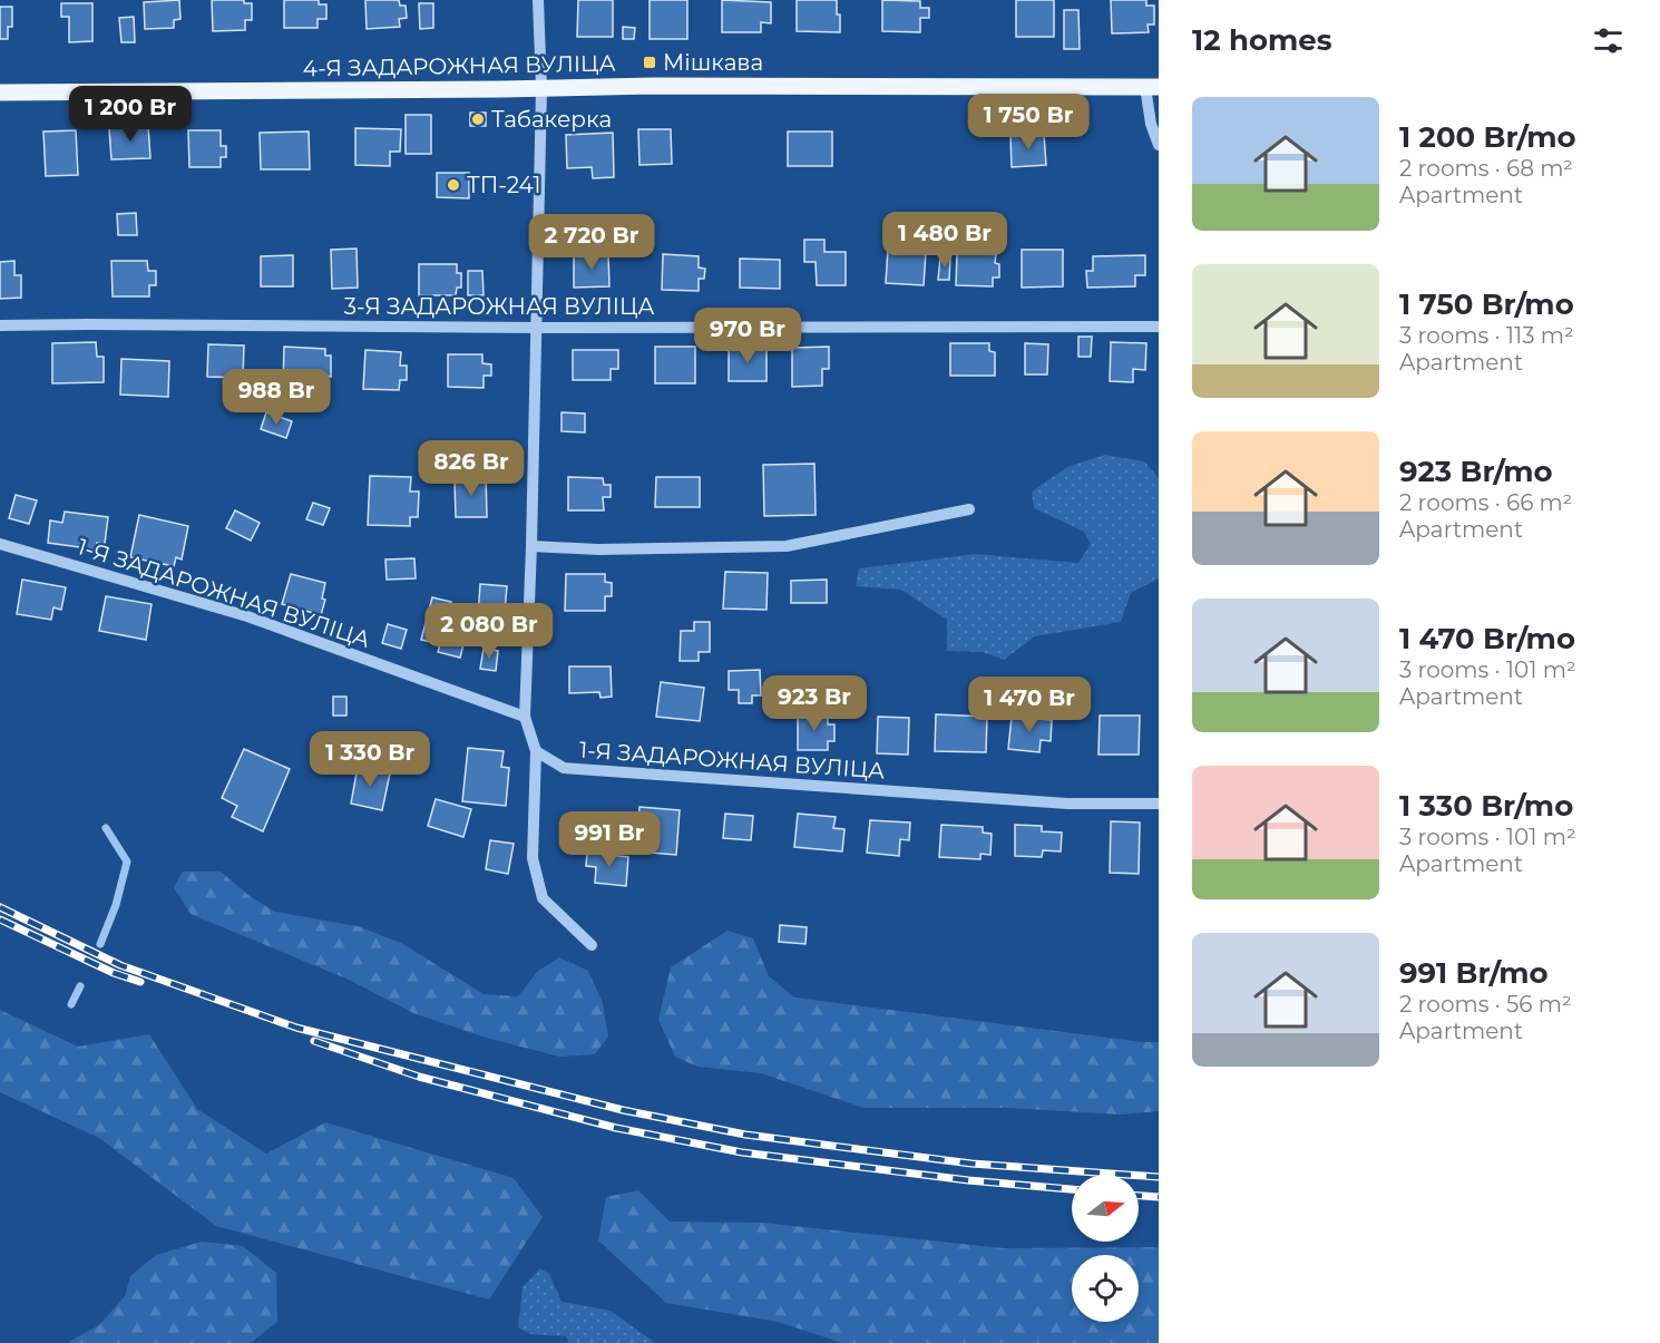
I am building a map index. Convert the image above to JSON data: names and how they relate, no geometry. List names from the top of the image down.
{
  "streets": {
    "main road": ["4-Я ЗАДАРОЖНАЯ ВУЛІЦА"],
    "street": ["3-Я ЗАДАРОЖНАЯ ВУЛІЦА", "1-Я ЗАДАРОЖНАЯ ВУЛІЦА"]
  },
  "places": {
    "transit": ["Мішкава"],
    "other": ["Табакерка", "ТП-241"]
  },
  "north": "right",
  "page": {
    "heading": "12 homes",
    "list": [
      {
        "name": "1 200 Br/mo",
        "note": "2 rooms · 68 m² · Apartment"
      },
      {
        "name": "1 750 Br/mo",
        "note": "3 rooms · 113 m² · Apartment"
      },
      {
        "name": "923 Br/mo",
        "note": "2 rooms · 66 m² · Apartment"
      },
      {
        "name": "1 470 Br/mo",
        "note": "3 rooms · 101 m² · Apartment"
      },
      {
        "name": "1 330 Br/mo",
        "note": "3 rooms · 101 m² · Apartment"
      },
      {
        "name": "991 Br/mo",
        "note": "2 rooms · 56 m² · Apartment"
      }
    ],
    "price": [
      "1 200 Br",
      "1 750 Br",
      "1 480 Br",
      "2 720 Br",
      "970 Br",
      "988 Br",
      "826 Br",
      "2 080 Br",
      "923 Br",
      "1 470 Br",
      "1 330 Br",
      "991 Br"
    ]
  }
}
